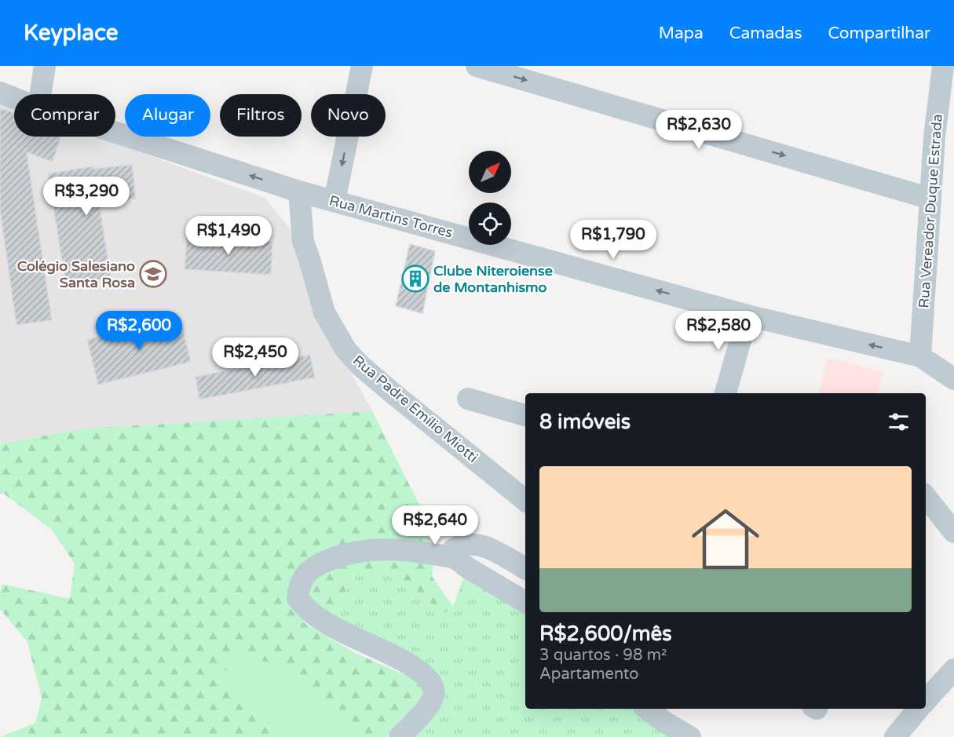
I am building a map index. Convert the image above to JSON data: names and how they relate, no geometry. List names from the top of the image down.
{
  "streets": {
    "street": ["Rua Vereador Duque Estrada", "Rua Martins Torres", "Rua Padre Emílio Miotti"]
  },
  "crossings": [
    ["Rua Vereador Duque Estrada", "Rua Martins Torres"],
    ["Rua Martins Torres", "Rua Padre Emílio Miotti"]
  ],
  "places": {
    "school or university": ["Colégio Salesiano Santa Rosa"],
    "building": ["Clube Niteroiense de Montanhismo"]
  },
  "north": "top right",
  "page": {
    "header": "Keyplace",
    "nav": ["Mapa", "Camadas", "Compartilhar"],
    "chip": [
      "Comprar",
      "Alugar",
      "Filtros",
      "Novo"
    ],
    "price": [
      "R$2,630",
      "R$3,290",
      "R$1,490",
      "R$1,790",
      "R$2,600",
      "R$2,580",
      "R$2,450",
      "R$2,640"
    ],
    "heading": "8 imóveis",
    "list": [
      {
        "name": "R$2,600/mês",
        "note": "3 quartos · 98 m² · Apartamento"
      }
    ]
  }
}
